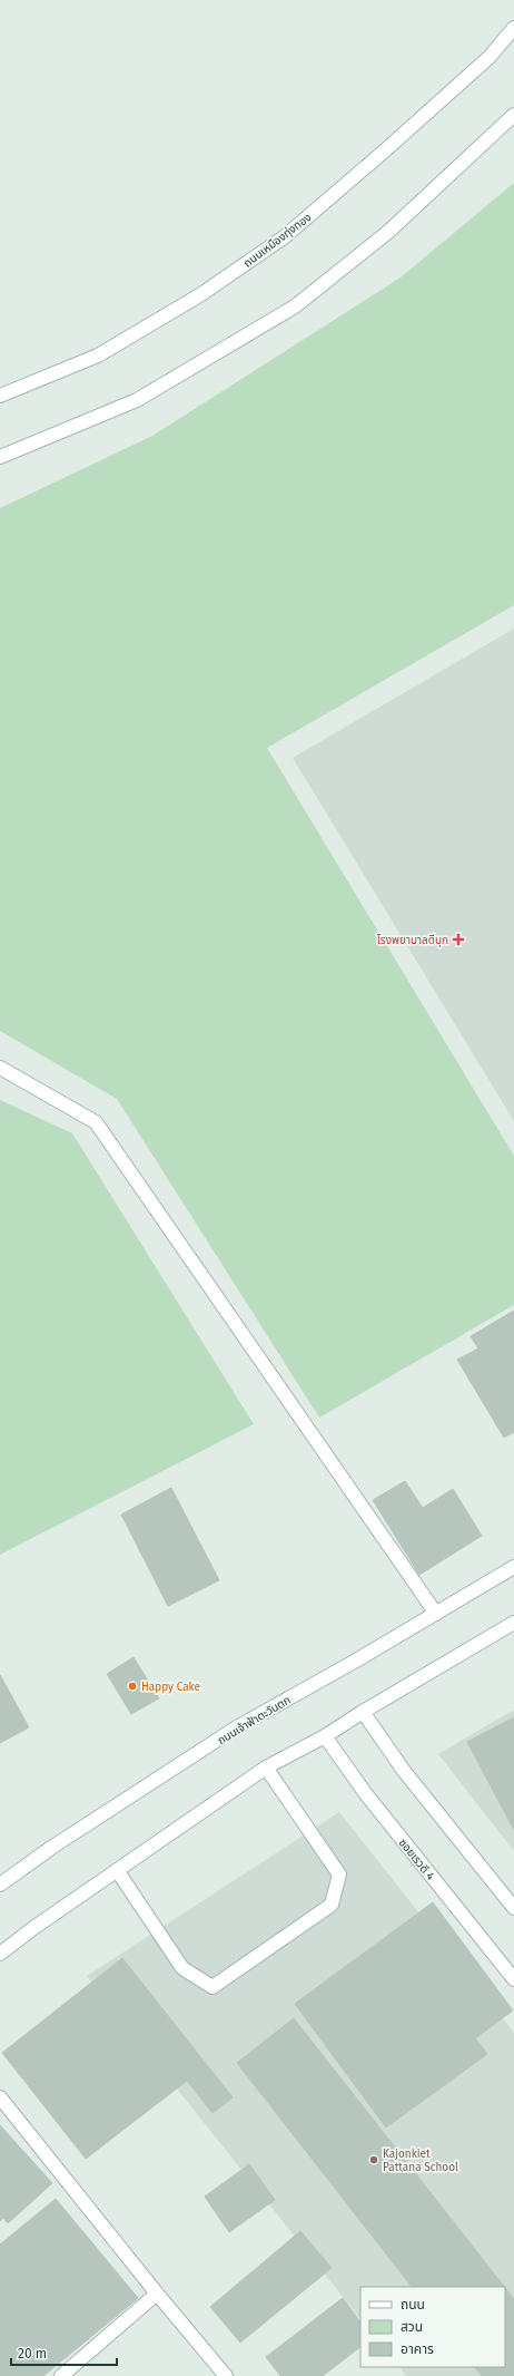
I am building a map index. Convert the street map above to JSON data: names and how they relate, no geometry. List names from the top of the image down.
{
  "streets": {
    "street": ["ถนนเหมืองทุ่งทอง", "ถนนเจ้าฟ้าตะวันตก", "ซอยเรวดี 4"]
  },
  "places": {
    "health": ["โรงพยาบาลดีบุก"],
    "other": ["Happy Cake", "Kajonkiet Pattana School"]
  },
  "legend": ["ถนน", "สวน", "อาคาร"],
  "scale_bar": "20 m"
}
